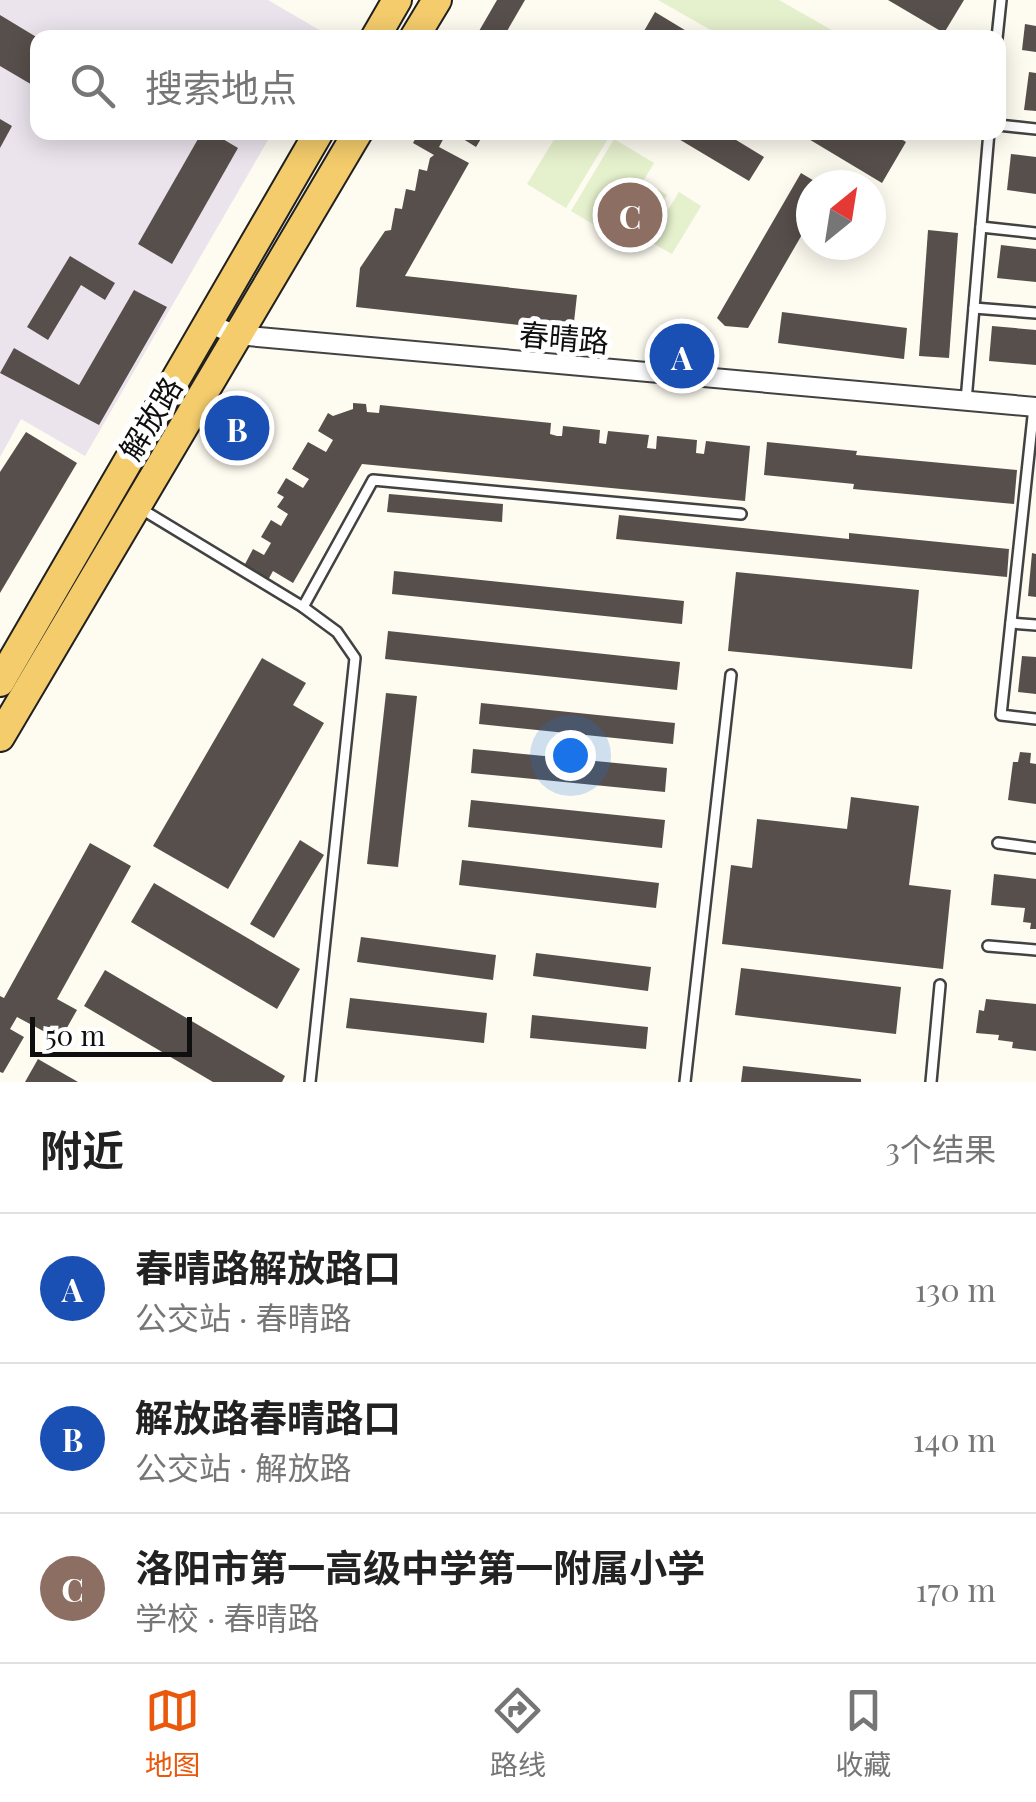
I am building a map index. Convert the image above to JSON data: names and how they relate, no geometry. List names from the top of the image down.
{
  "streets": {
    "main road": ["解放路"],
    "street": ["春晴路"]
  },
  "crossings": [
    ["春晴路", "解放路"]
  ],
  "scale_bar": "50 m",
  "north": "top right",
  "page": {
    "search": "搜索地点",
    "pins": ["C", "A", "B"],
    "scale": "50 m",
    "heading": ["附近", "3个结果"],
    "list": [
      {
        "mark": "A",
        "name": "春晴路解放路口",
        "note": "公交站 · 春晴路",
        "value": "130 m"
      },
      {
        "mark": "B",
        "name": "解放路春晴路口",
        "note": "公交站 · 解放路",
        "value": "140 m"
      },
      {
        "mark": "C",
        "name": "洛阳市第一高级中学第一附属小学",
        "note": "学校 · 春晴路",
        "value": "170 m"
      }
    ],
    "nav": ["地图", "路线", "收藏"]
  }
}
